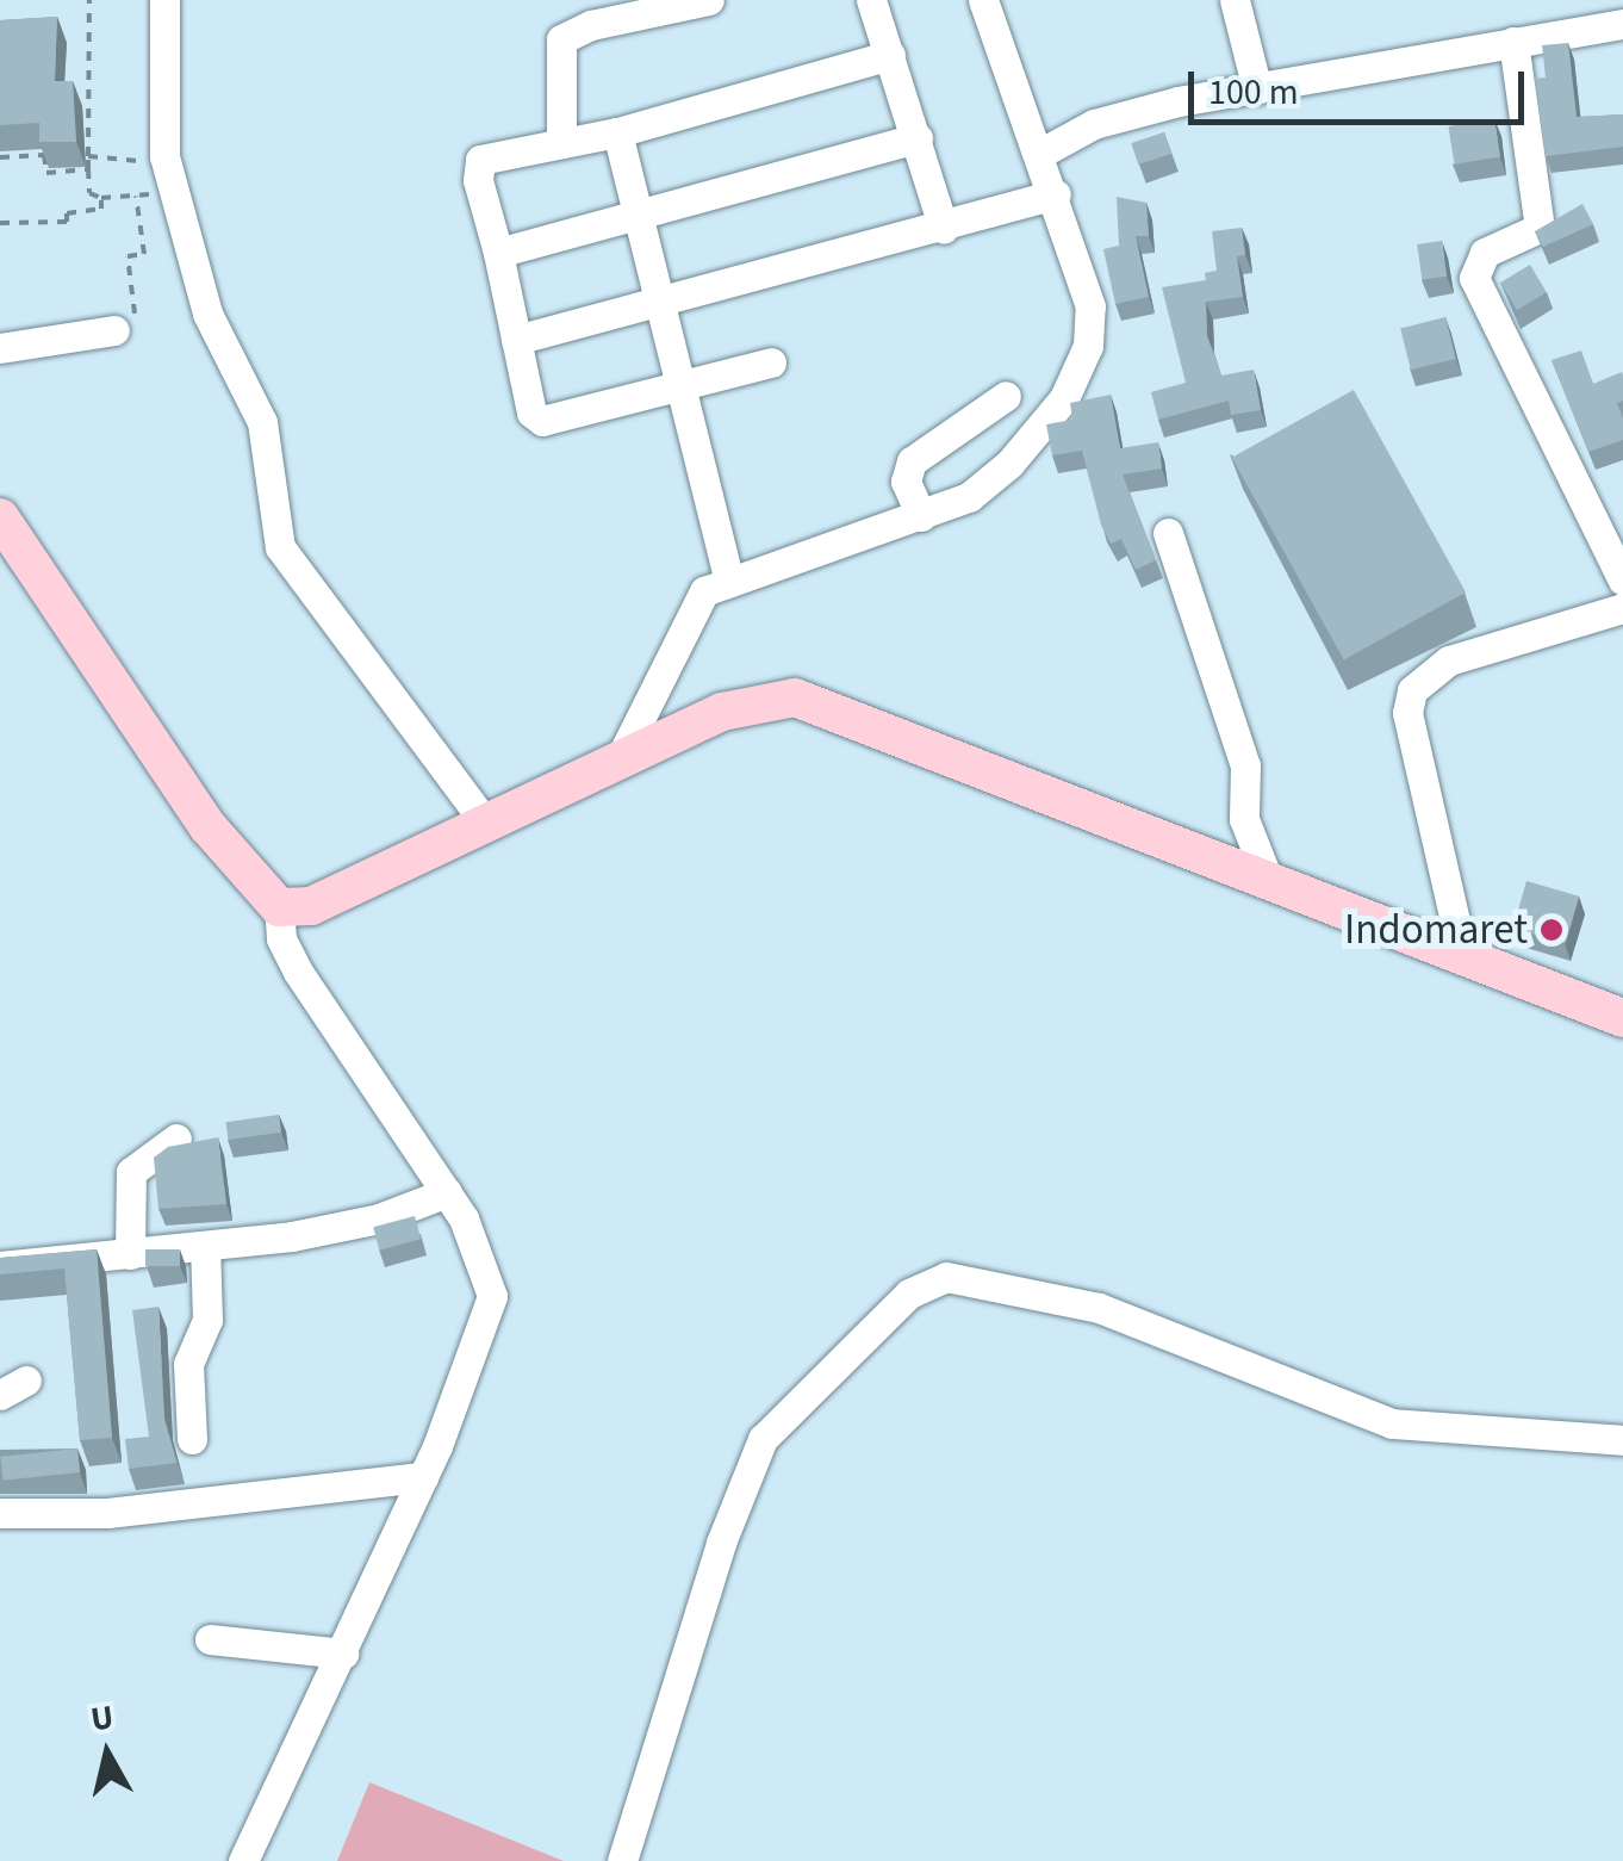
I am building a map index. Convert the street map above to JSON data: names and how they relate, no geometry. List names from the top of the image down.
{
  "places": ["Indomaret"],
  "scale_bar": "100 m",
  "north": "top"
}
